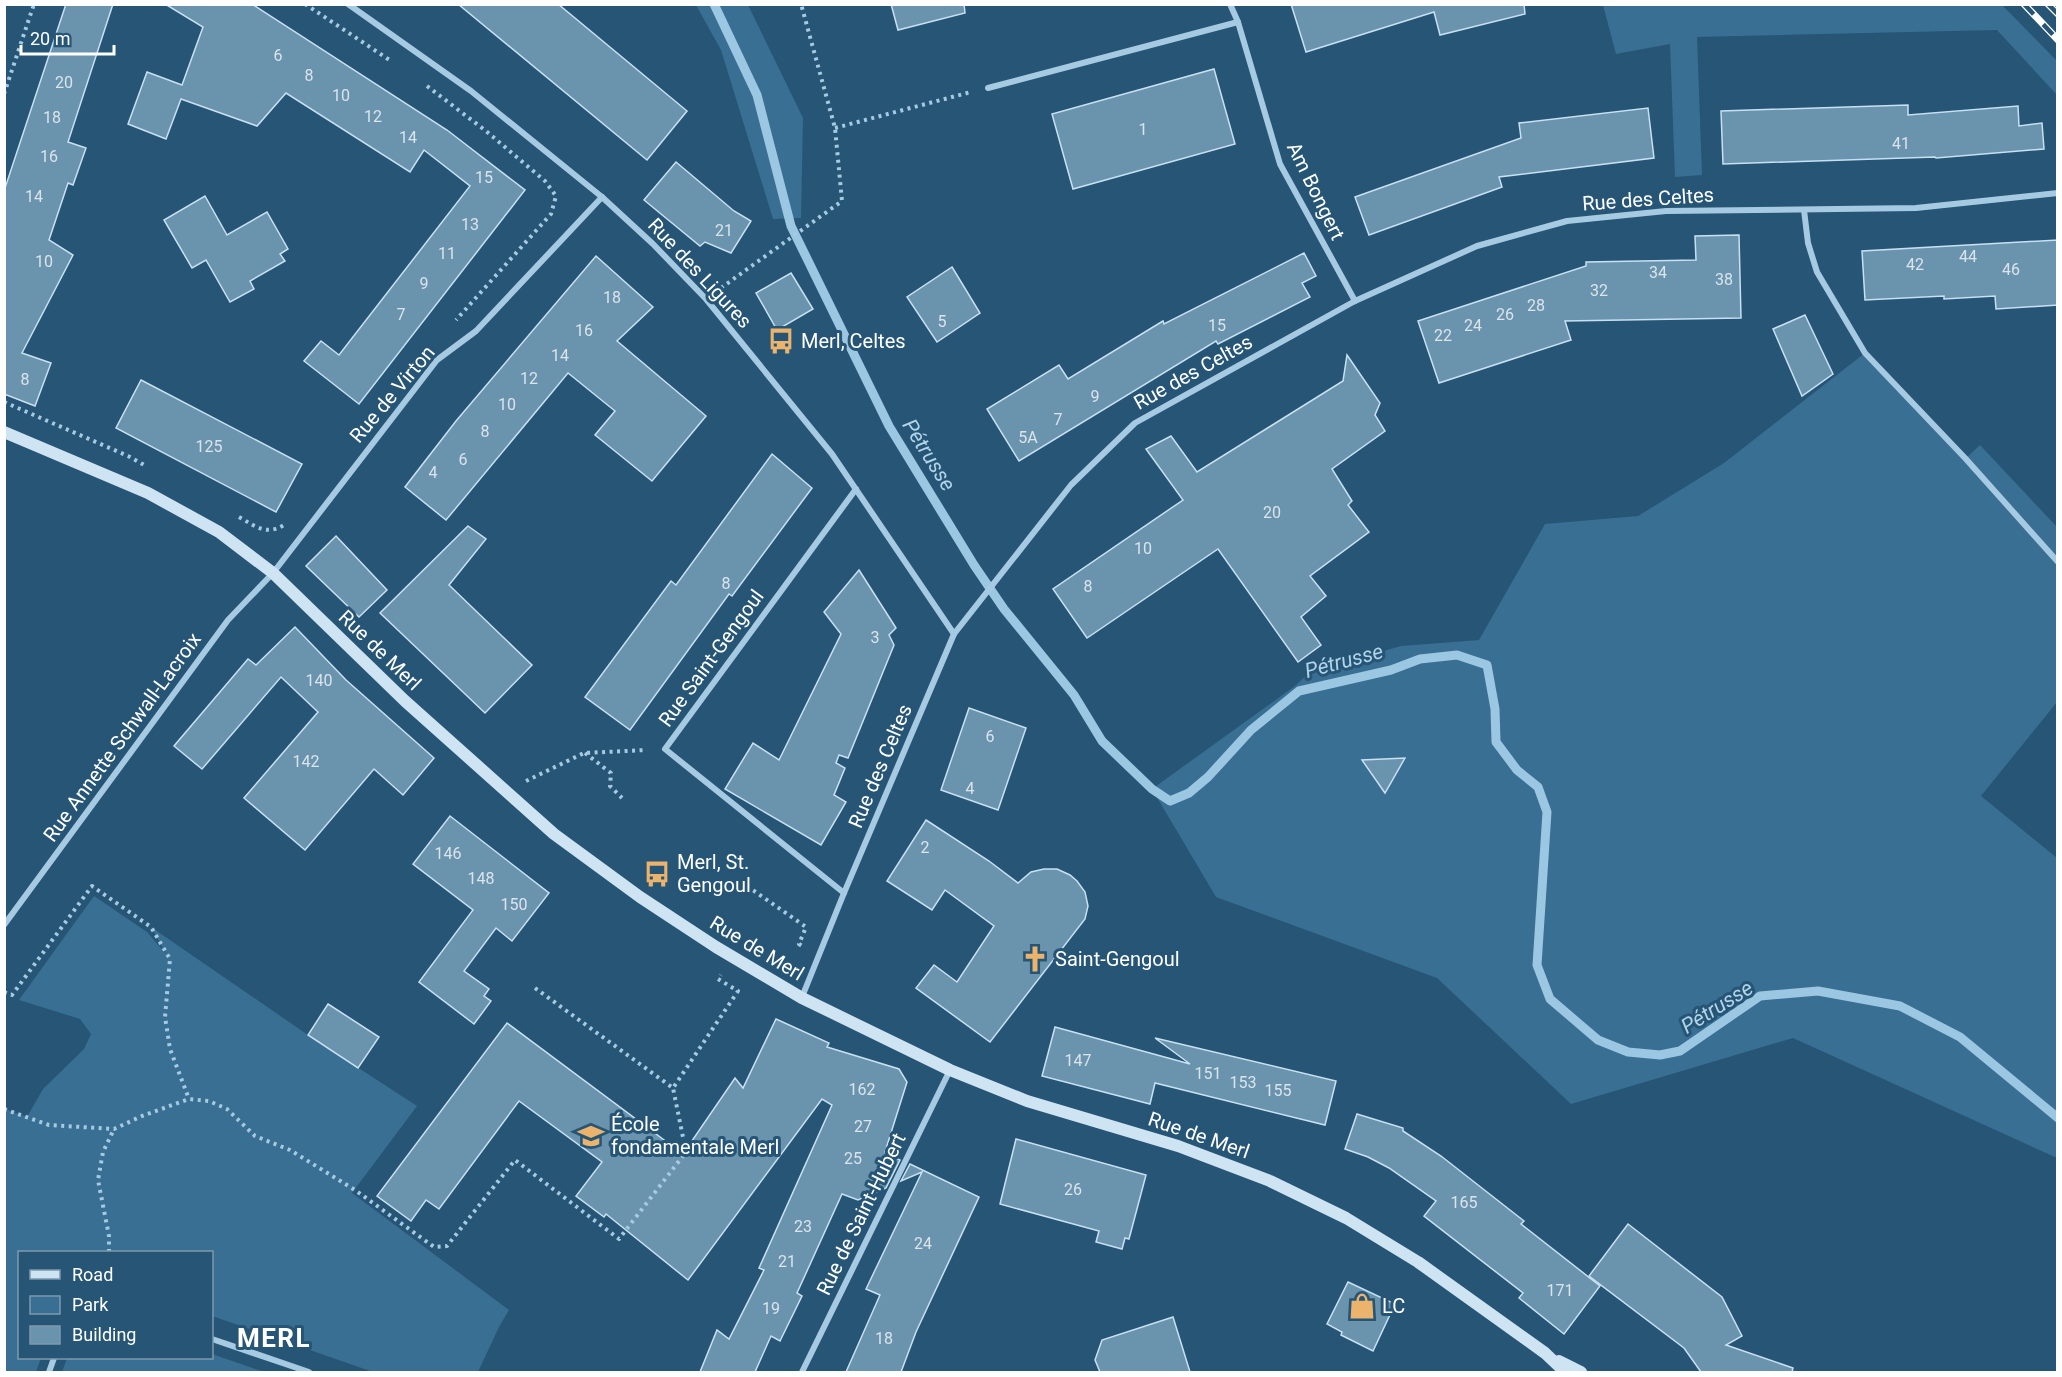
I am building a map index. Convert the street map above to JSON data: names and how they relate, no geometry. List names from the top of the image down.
{
  "streets": {
    "main road": ["Rue de Merl"],
    "street": [
      "Am Bongert",
      "Rue des Celtes",
      "Rue des Ligures",
      "Rue de Virton",
      "Rue Saint-Gengoul",
      "Rue Annette Schwall-Lacroix",
      "Rue de Saint-Hubert"
    ]
  },
  "crossings": [
    ["Am Bongert", "Rue des Celtes"],
    ["Rue des Celtes", "Rue des Ligures"],
    ["Rue des Celtes", "Rue de Merl"],
    ["Rue des Celtes", "Rue Saint-Gengoul"],
    ["Rue des Ligures", "Rue de Virton"],
    ["Rue des Ligures", "Rue Saint-Gengoul"],
    ["Rue de Virton", "Rue de Merl"],
    ["Rue de Virton", "Rue Annette Schwall-Lacroix"],
    ["Rue de Merl", "Rue Annette Schwall-Lacroix"],
    ["Rue de Merl", "Rue de Saint-Hubert"]
  ],
  "districts": ["MERL"],
  "water": ["Pétrusse"],
  "places": {
    "bus stop": ["Merl, Celtes", "Merl, St. Gengoul"],
    "church": ["Saint-Gengoul"],
    "school or university": ["École fondamentale Merl"],
    "shop": ["LC"]
  },
  "house_numbers": [
    "6",
    "8",
    "20",
    "10",
    "12",
    "18",
    "1",
    "14",
    "41",
    "16",
    "15",
    "14",
    "13",
    "21",
    "11",
    "44",
    "10",
    "42",
    "46",
    "34",
    "38",
    "9",
    "32",
    "18",
    "28",
    "7",
    "26",
    "5",
    "15",
    "24",
    "16",
    "22",
    "14",
    "12",
    "8",
    "9",
    "10",
    "7",
    "8",
    "5A",
    "125",
    "6",
    "4",
    "20",
    "10",
    "8",
    "8",
    "3",
    "140",
    "6",
    "142",
    "4",
    "2",
    "146",
    "148",
    "150",
    "147",
    "151",
    "153",
    "162",
    "155",
    "27",
    "25",
    "26",
    "165",
    "23",
    "24",
    "21",
    "171",
    "19",
    "18"
  ],
  "legend": ["Road", "Park", "Building"],
  "scale_bar": "20 m"
}
